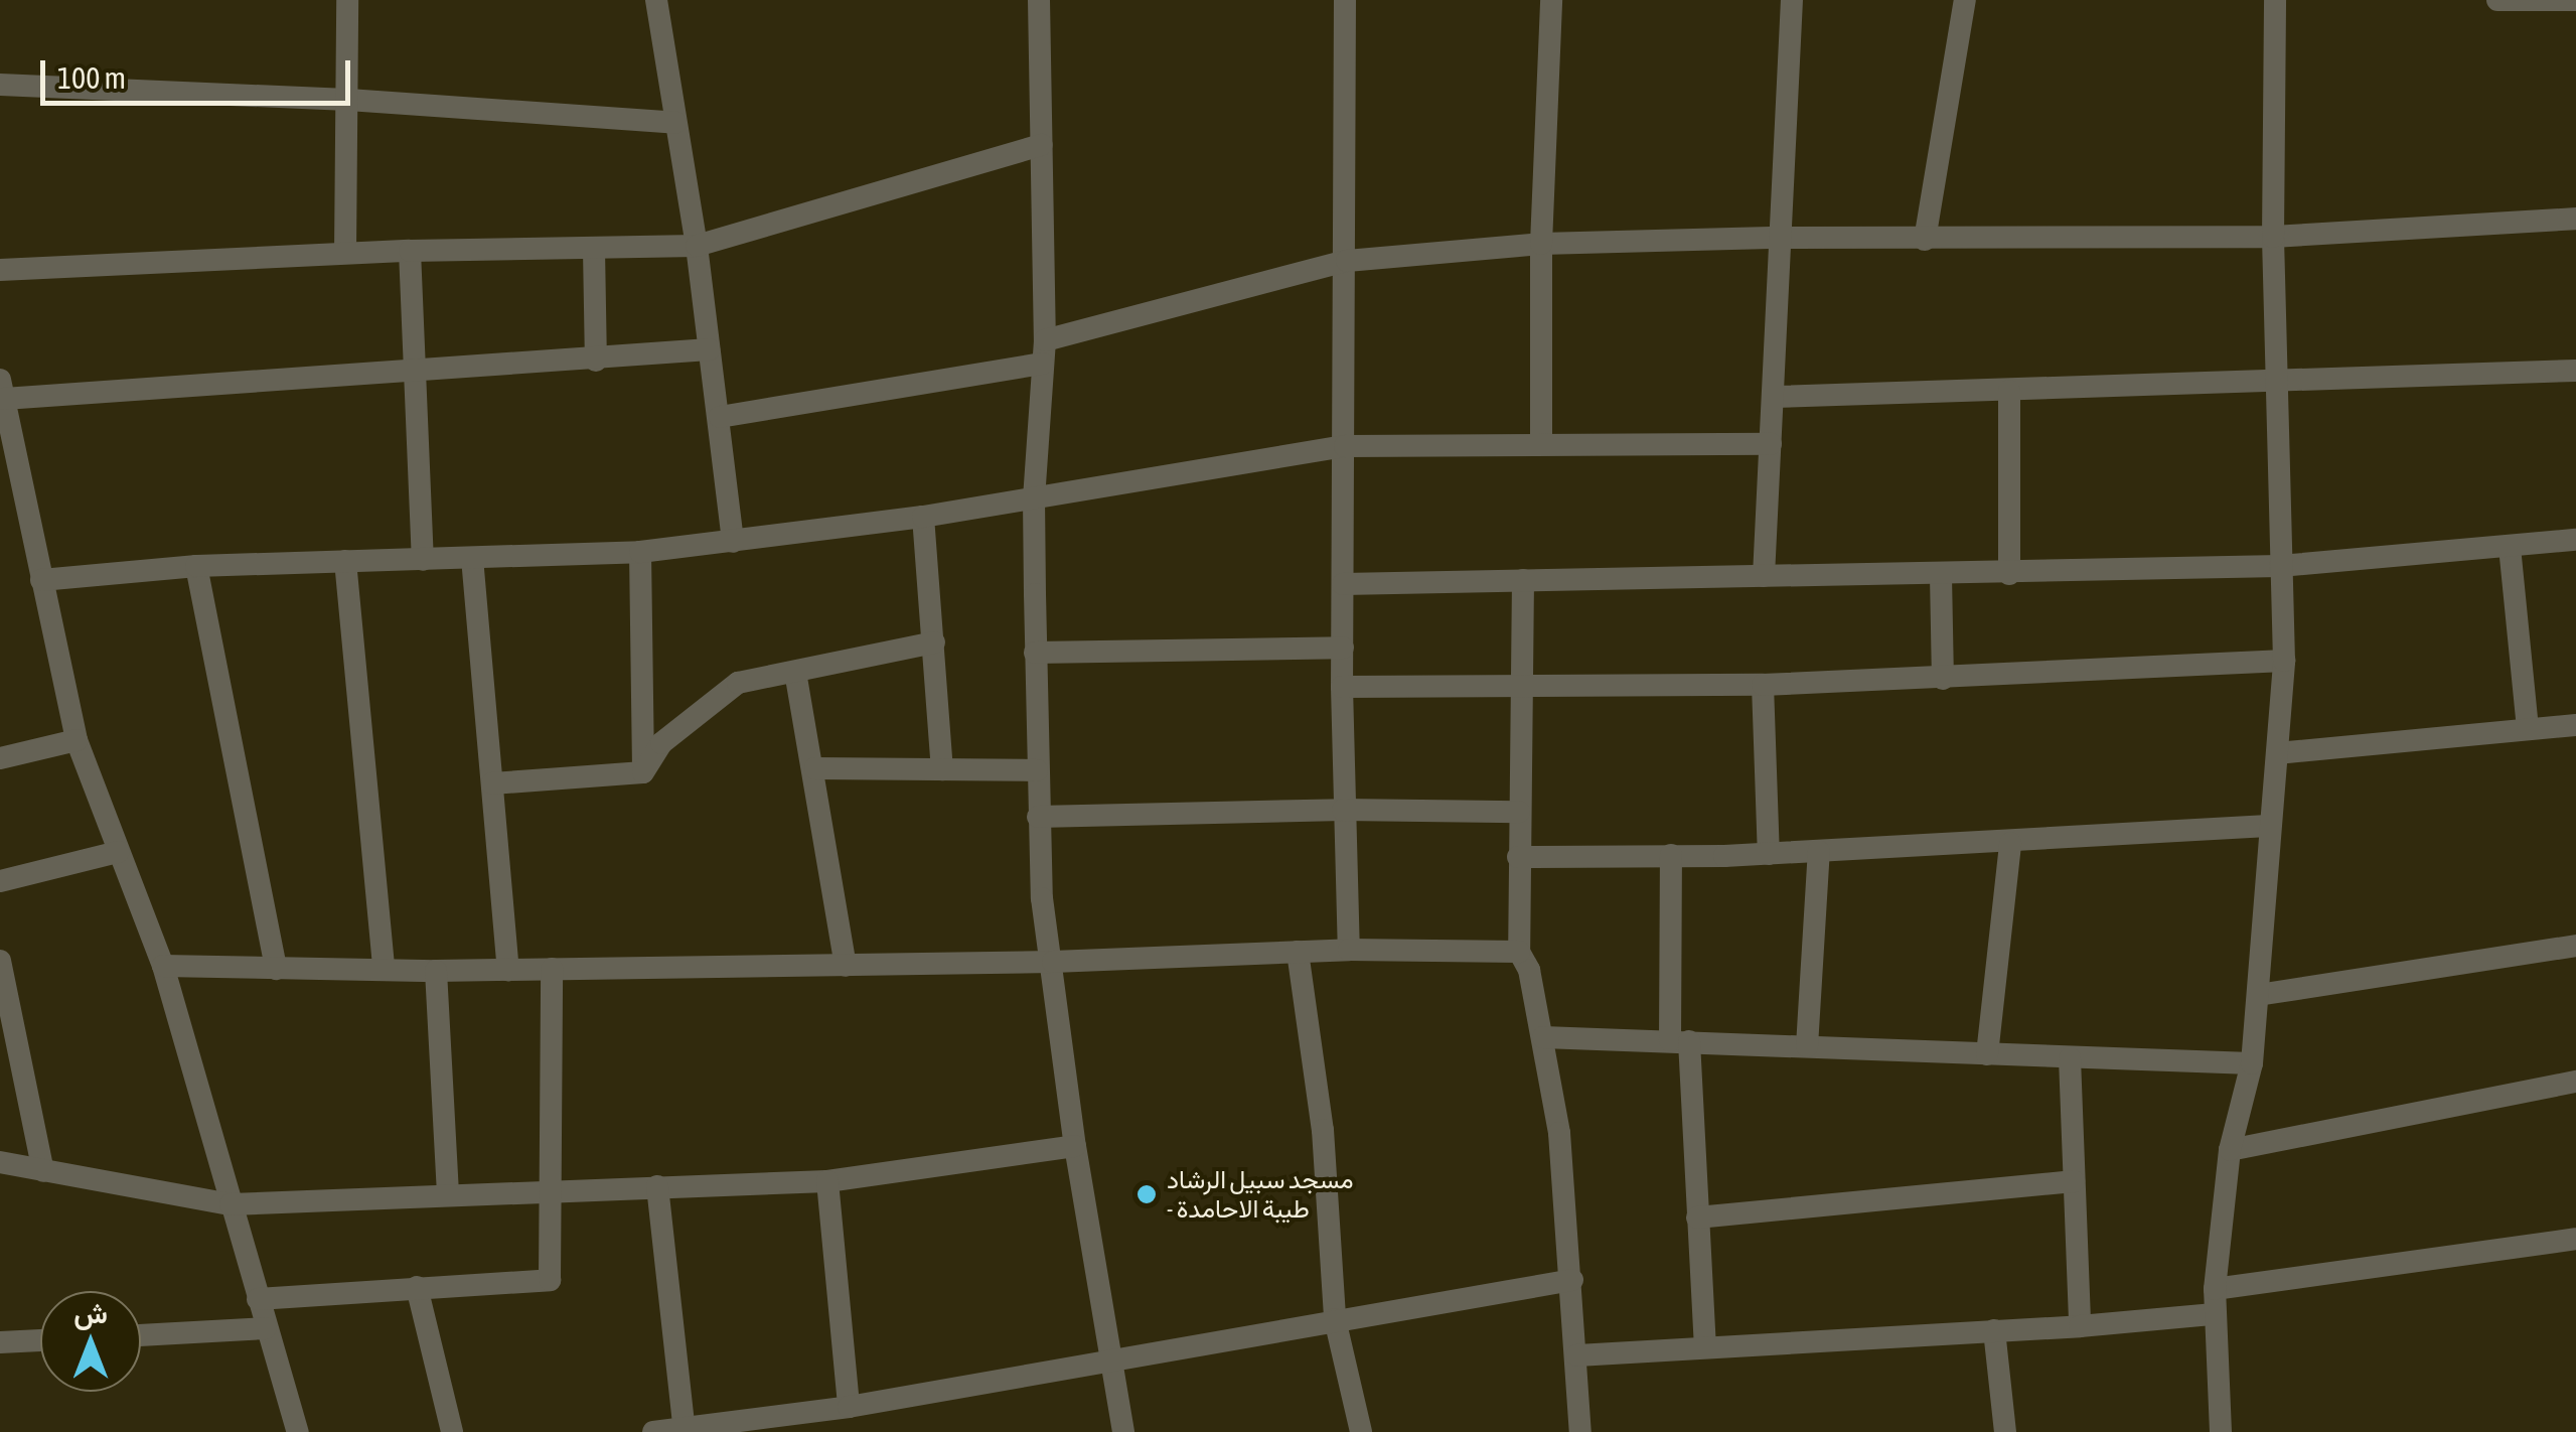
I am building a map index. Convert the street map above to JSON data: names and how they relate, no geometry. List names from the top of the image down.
{
  "places": ["مسجد سبيل الرشاد - طيبة الاحامدة"],
  "scale_bar": "100 m",
  "north": "top"
}
